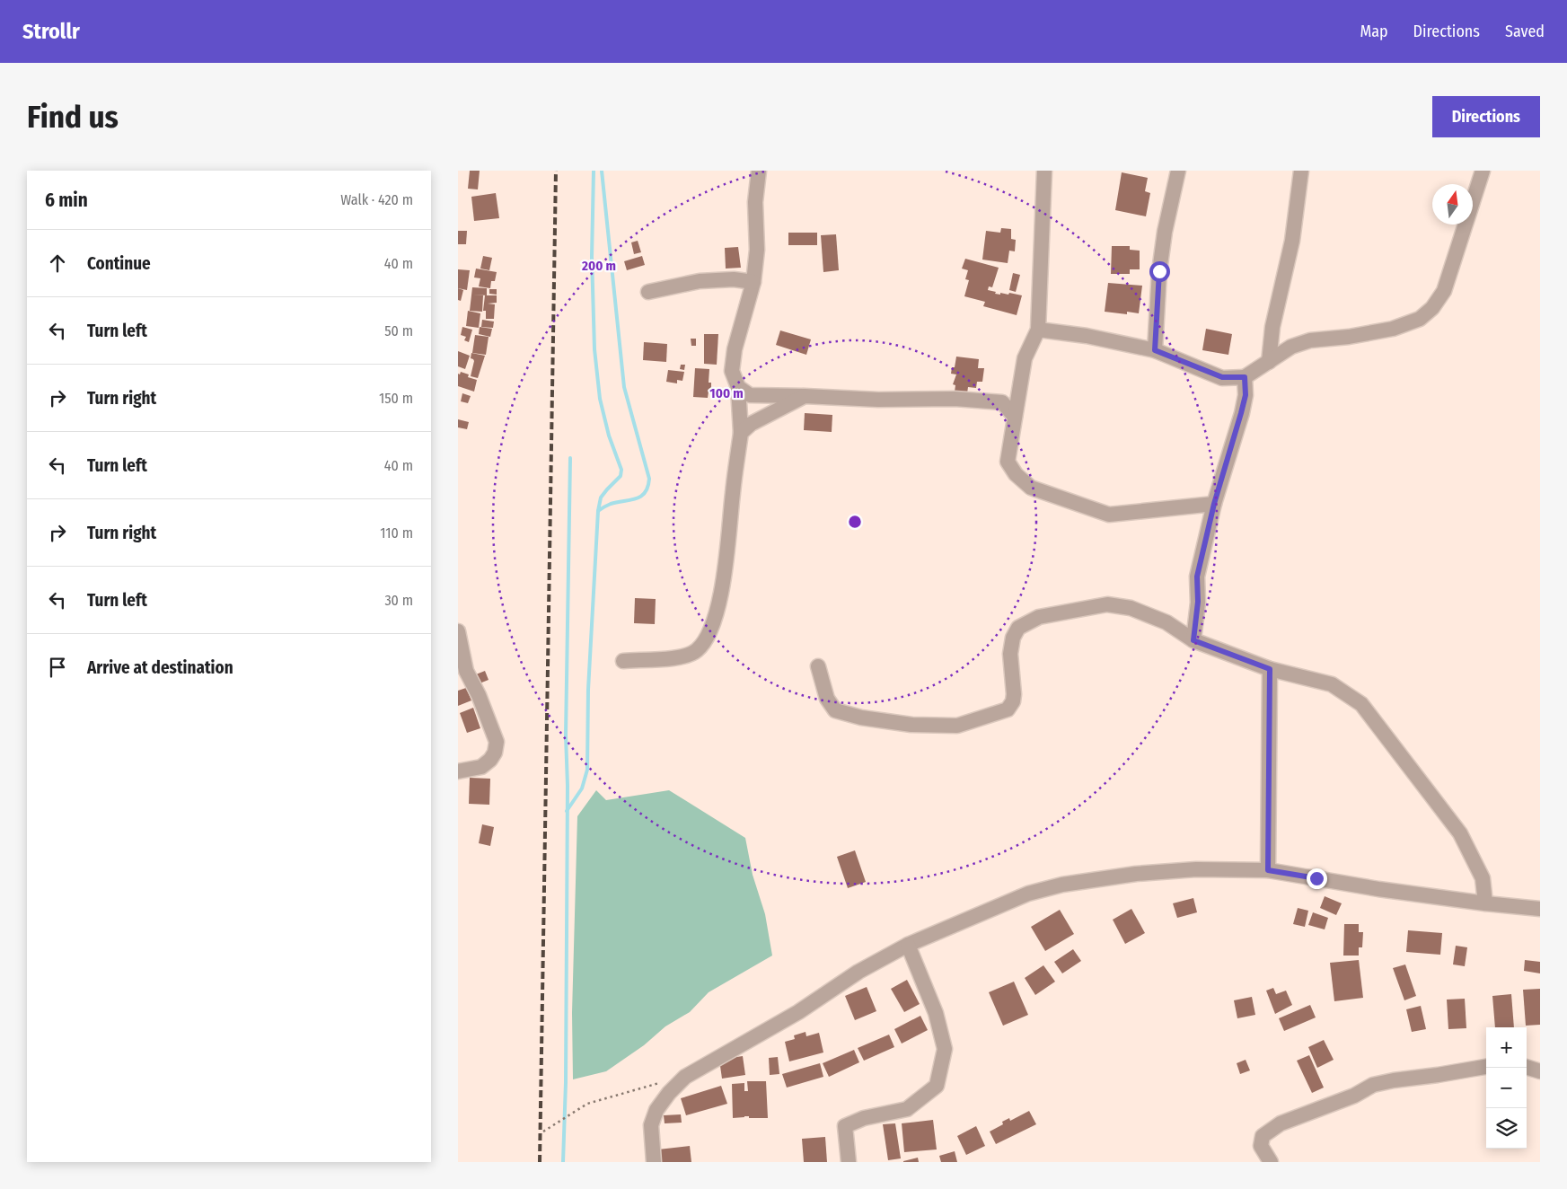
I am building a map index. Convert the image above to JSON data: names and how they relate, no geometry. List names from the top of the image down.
{
  "north": "top",
  "page": {
    "header": "Strollr",
    "nav": ["Map", "Directions", "Saved"],
    "buttons": "Directions",
    "title": "Find us",
    "heading": ["6 min", "Walk · 420 m"],
    "list": [
      ["Continue", "40 m"],
      ["Turn left", "50 m"],
      ["Turn right", "150 m"],
      ["Turn left", "40 m"],
      ["Turn right", "110 m"],
      ["Turn left", "30 m"],
      "Arrive at destination"
    ],
    "map_buttons": ["+", "−"]
  },
  "rings": ["200 m", "100 m"]
}
